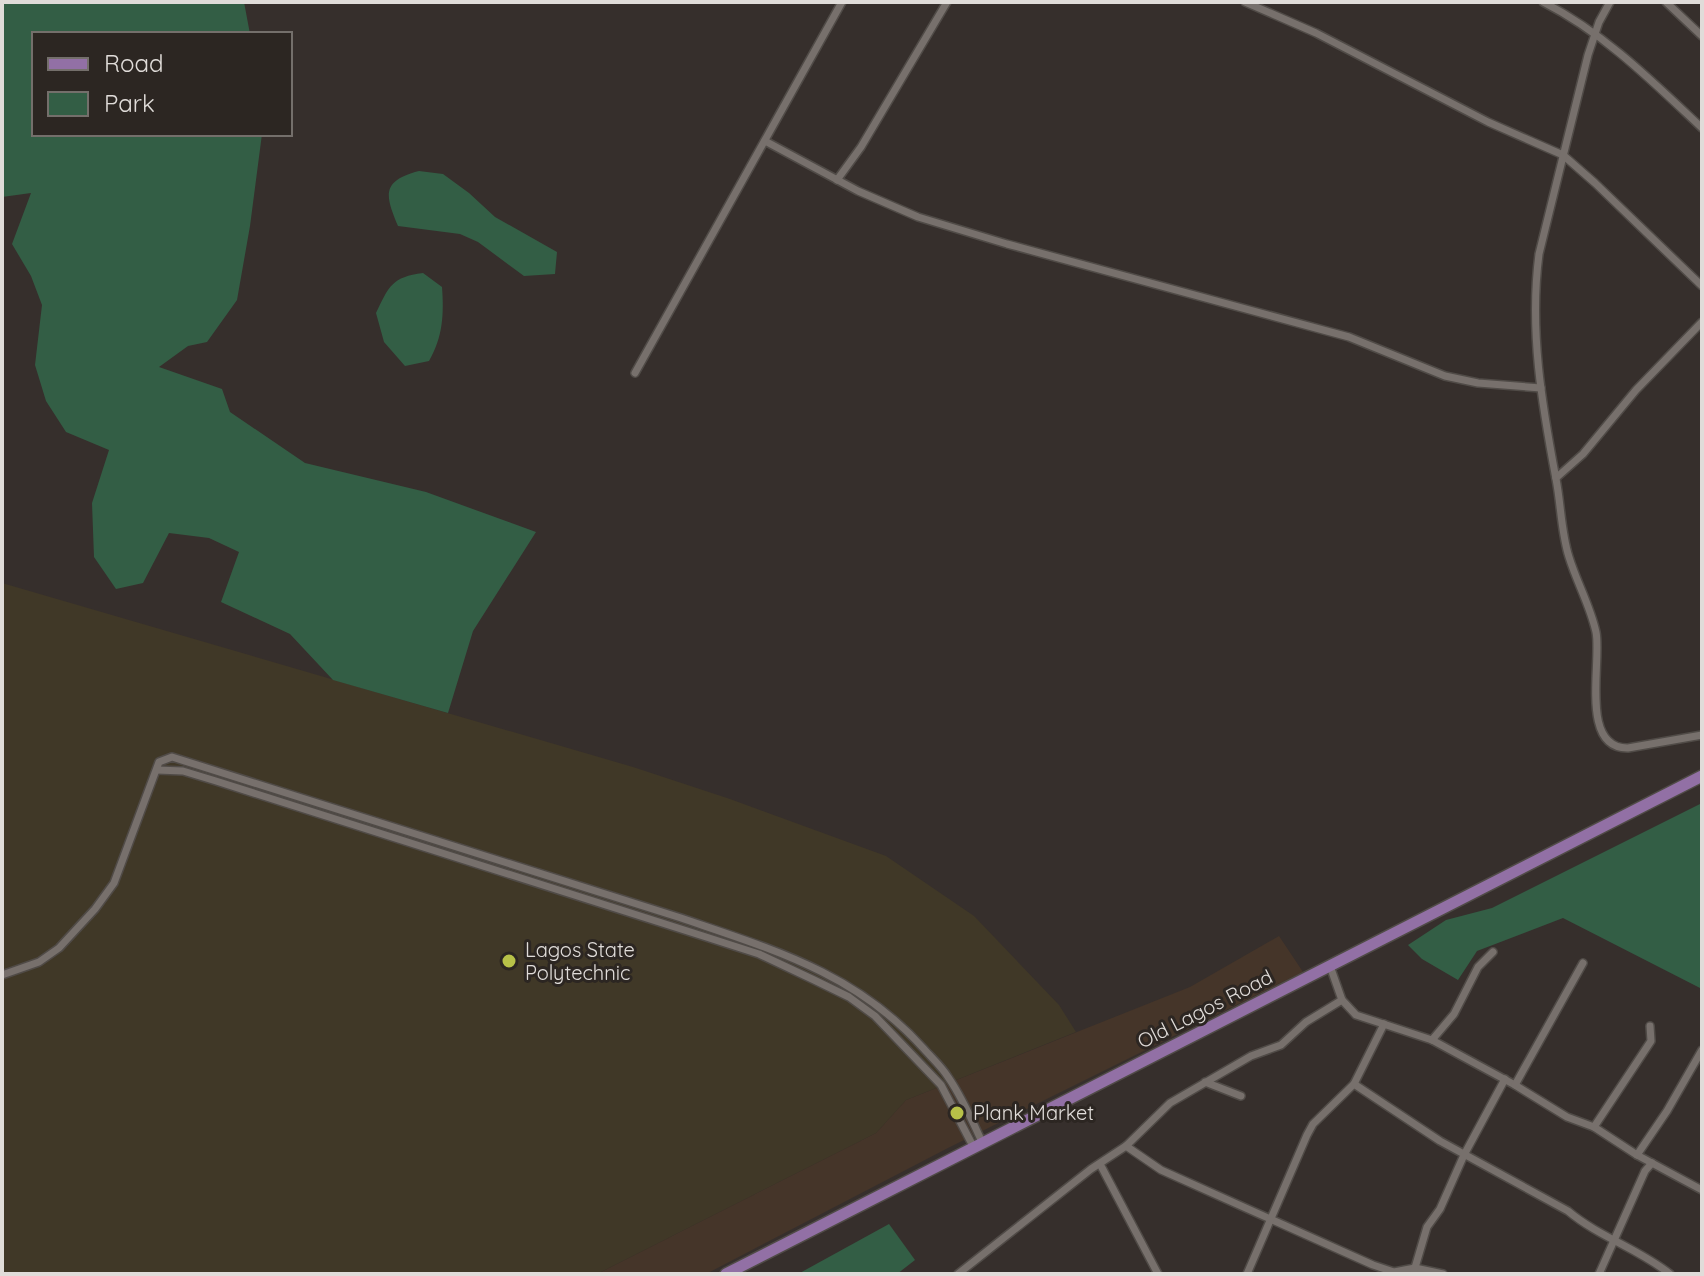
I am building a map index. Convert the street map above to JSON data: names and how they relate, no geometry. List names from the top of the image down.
{
  "streets": {
    "main road": ["Old Lagos Road"]
  },
  "places": ["Lagos State Polytechnic", "Plank Market"],
  "legend": ["Road", "Park"]
}
